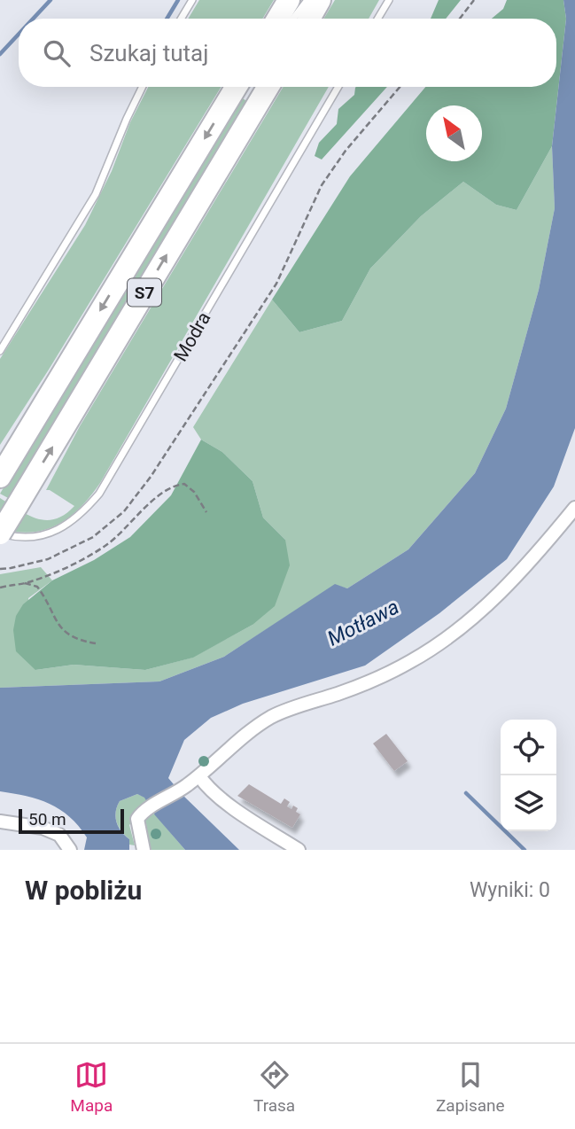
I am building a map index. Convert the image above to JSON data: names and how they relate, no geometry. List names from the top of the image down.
{
  "streets": {
    "highway": ["S7"],
    "lane": ["Modra"]
  },
  "crossings": [
    ["S7", "Modra"]
  ],
  "water": ["Motława"],
  "scale_bar": "50 m",
  "north": "top left",
  "page": {
    "search": "Szukaj tutaj",
    "scale": "50 m",
    "heading": ["W pobliżu", "Wyniki: 0"],
    "nav": ["Mapa", "Trasa", "Zapisane"]
  }
}
